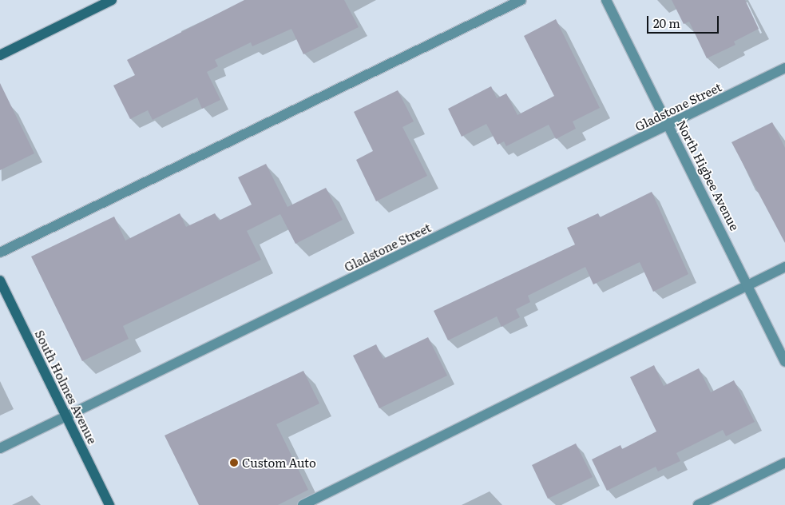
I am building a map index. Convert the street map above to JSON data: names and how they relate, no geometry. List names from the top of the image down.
{
  "streets": {
    "main road": ["South Holmes Avenue"],
    "street": ["Gladstone Street", "North Higbee Avenue"]
  },
  "crossings": [
    ["Gladstone Street", "North Higbee Avenue"],
    ["Gladstone Street", "South Holmes Avenue"]
  ],
  "places": ["Custom Auto"],
  "scale_bar": "20 m"
}
